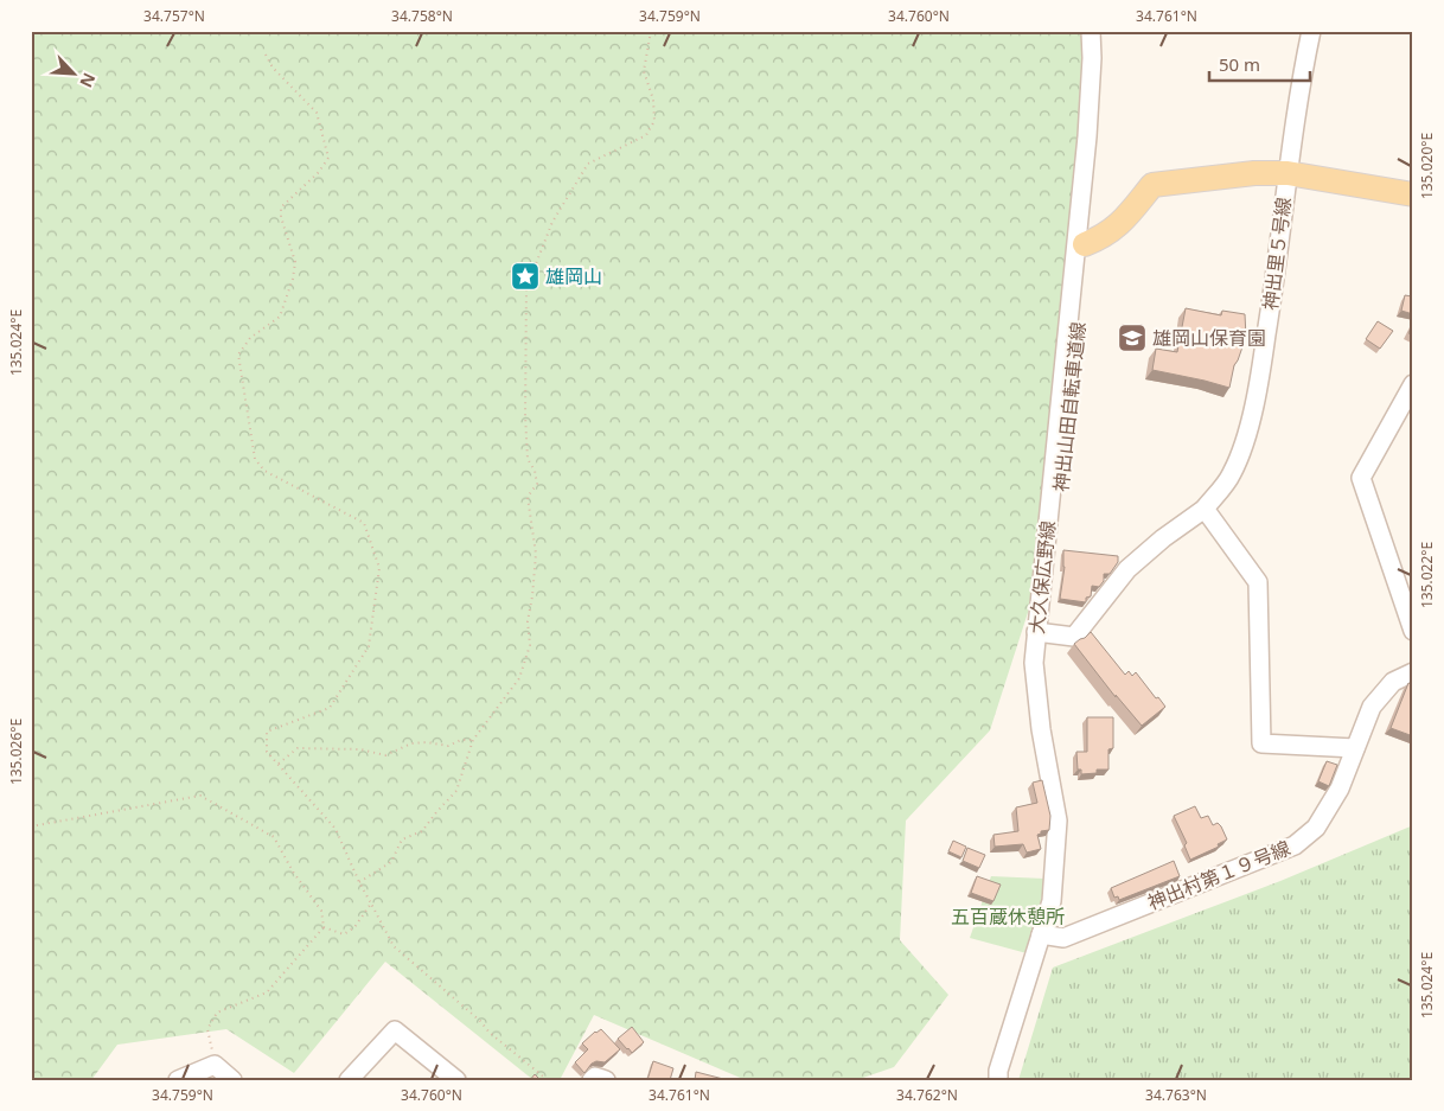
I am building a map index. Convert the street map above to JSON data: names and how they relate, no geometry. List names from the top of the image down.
{
  "streets": {
    "street": ["神出里５号線", "大久保広野線", "神出村第１９号線"]
  },
  "crossings": [
    ["神出里５号線", "大久保広野線"],
    ["大久保広野線", "神出村第１９号線"]
  ],
  "parks": ["五百蔵休憩所"],
  "places": {
    "place": ["雄岡山"],
    "school or university": ["雄岡山保育園"]
  },
  "scale_bar": "50 m",
  "north": "bottom right",
  "coordinates": [
    "34.757°N",
    "34.758°N",
    "34.759°N",
    "34.760°N",
    "34.761°N",
    "135.020°E",
    "135.024°E",
    "135.022°E",
    "135.026°E",
    "34.762°N",
    "34.763°N"
  ]
}
